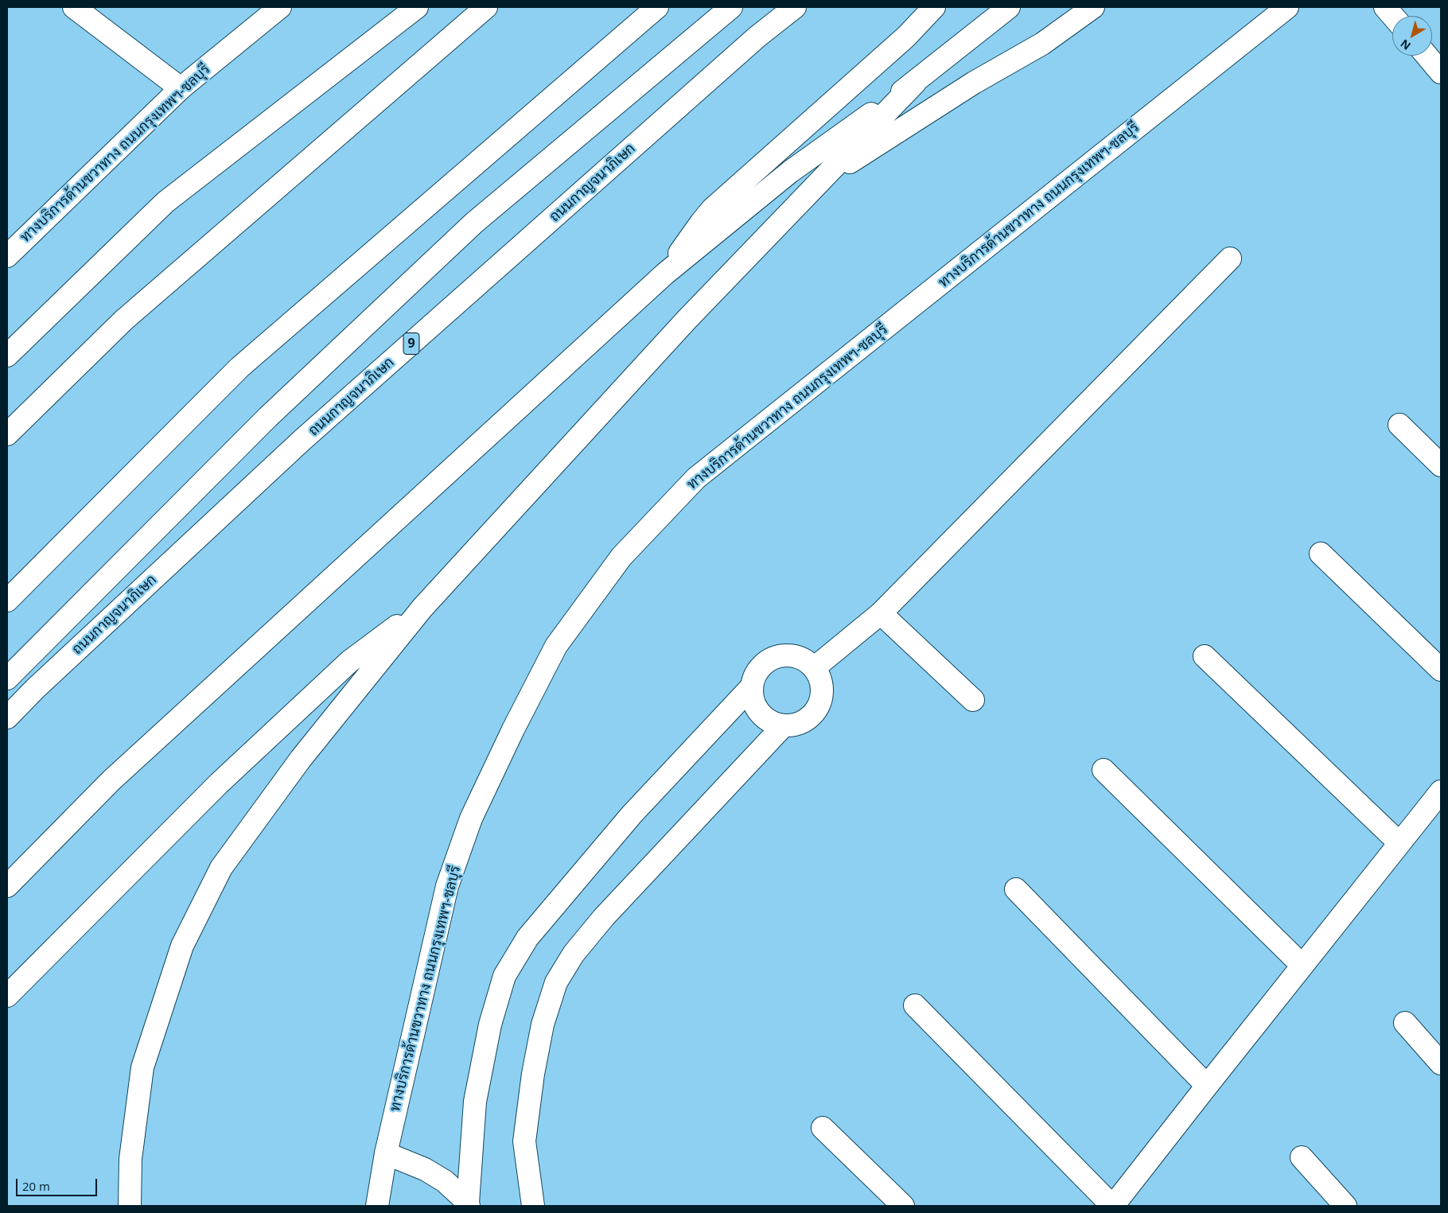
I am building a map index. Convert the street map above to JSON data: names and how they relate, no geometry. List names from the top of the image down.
{
  "streets": {
    "main road": ["ทางบริการด้านขวาทาง ถนนกรุงเทพฯ-ชลบุรี", "ถนนกาญจนาภิเษก", "9"]
  },
  "scale_bar": "20 m",
  "north": "bottom left"
}
